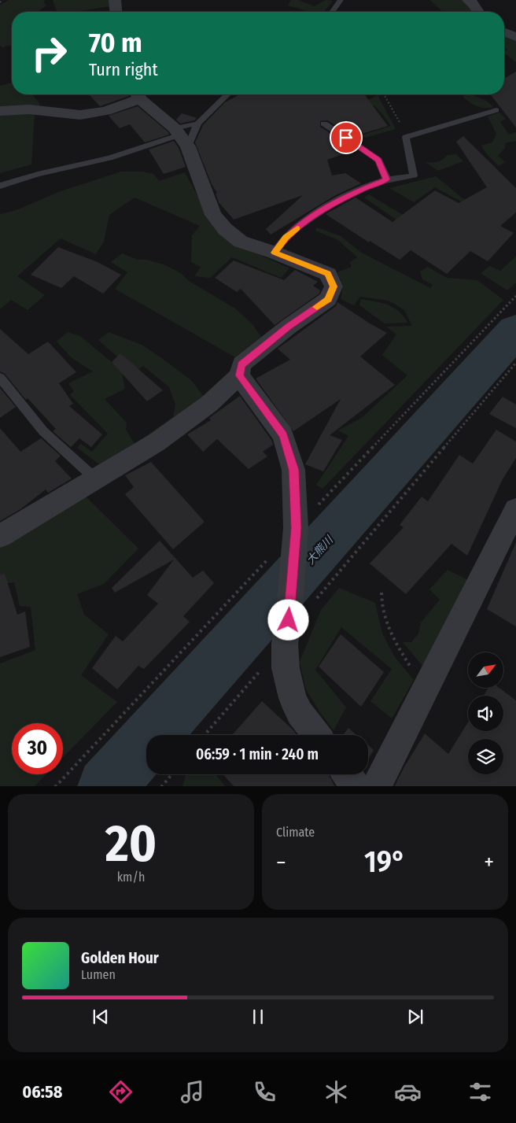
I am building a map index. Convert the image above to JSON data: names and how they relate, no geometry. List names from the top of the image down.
{
  "water": ["大熊川"],
  "north": "top right",
  "page": {
    "turn": ["70 m", "Turn right"],
    "limit": "30",
    "trip": "06:59 · 1 min · 240 m",
    "tile": [
      ["20", "km/h"],
      "Climate"
    ],
    "heat": ["−", "19°", "+"],
    "song": ["Golden Hour", "Lumen"],
    "tabs": "06:58"
  }
}
